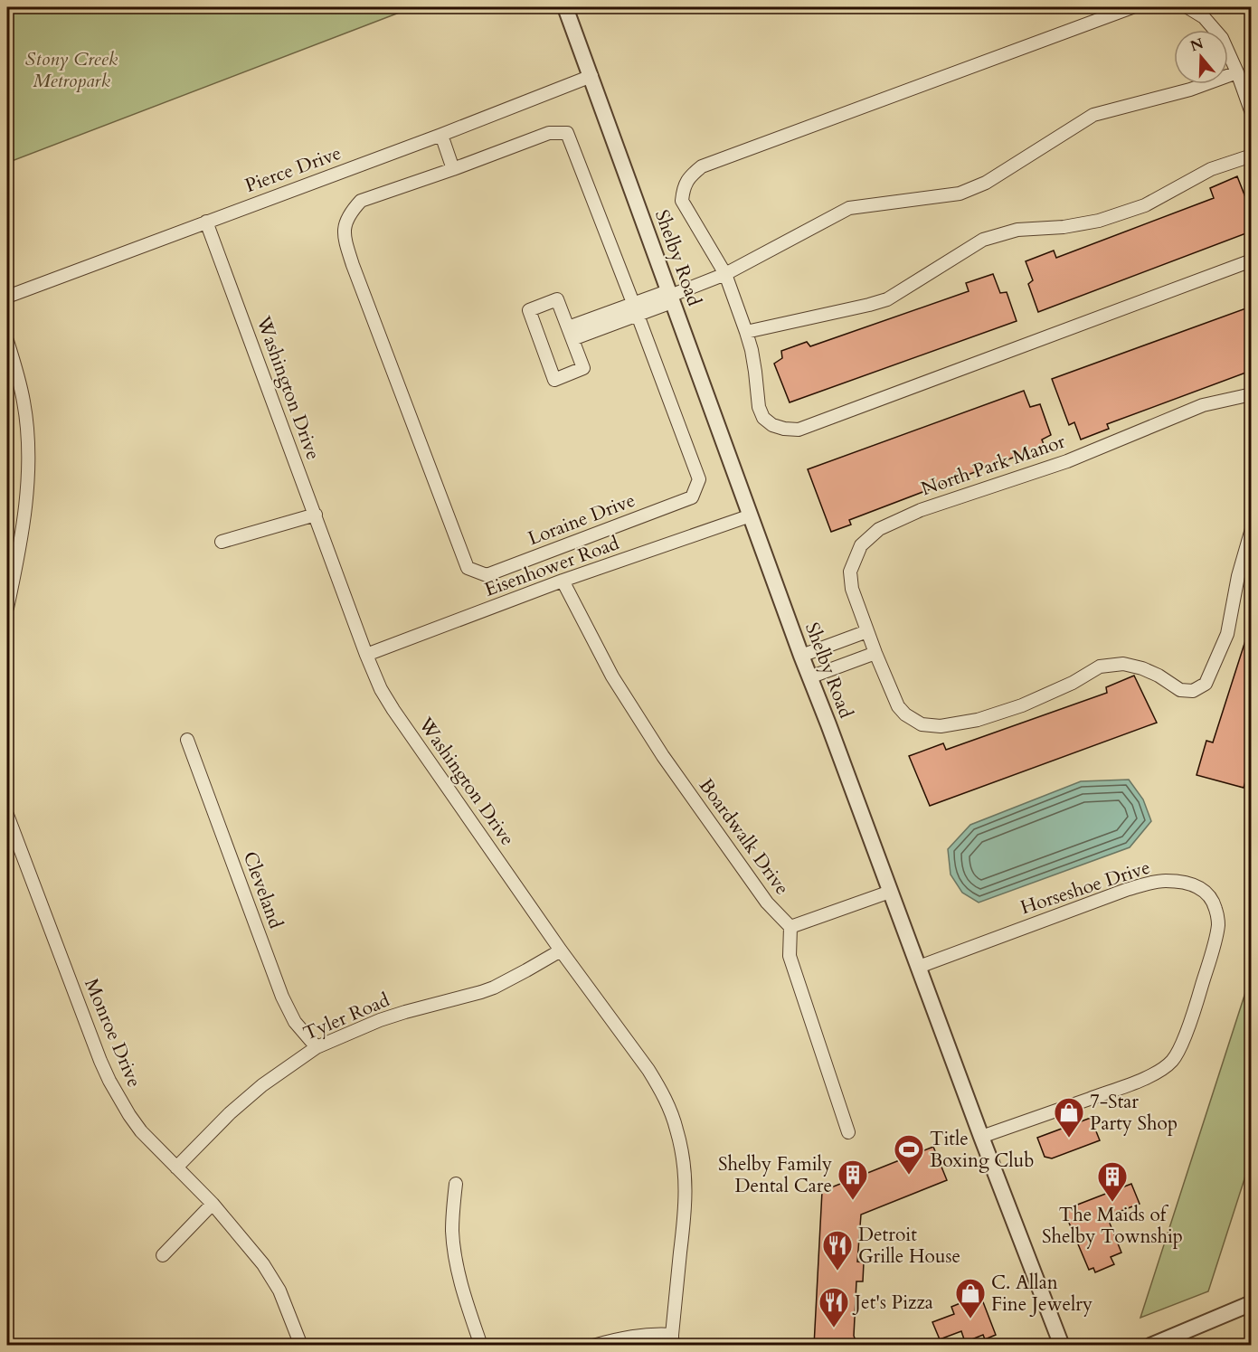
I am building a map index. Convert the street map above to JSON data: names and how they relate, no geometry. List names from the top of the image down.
{
  "streets": {
    "street": [
      "Pierce Drive",
      "Shelby Road",
      "Washington Drive",
      "North Park Manor",
      "Loraine Drive",
      "Eisenhower Road",
      "Boardwalk Drive",
      "Horseshoe Drive",
      "Cleveland",
      "Tyler Road",
      "Monroe Drive"
    ]
  },
  "crossings": [
    ["Pierce Drive", "Shelby Road"],
    ["Pierce Drive", "Washington Drive"],
    ["Shelby Road", "Eisenhower Road"],
    ["Shelby Road", "Horseshoe Drive"],
    ["Washington Drive", "Eisenhower Road"],
    ["Washington Drive", "Tyler Road"],
    ["Eisenhower Road", "Boardwalk Drive"],
    ["Cleveland", "Tyler Road"],
    ["Tyler Road", "Monroe Drive"]
  ],
  "parks": ["Stony Creek Metropark"],
  "places": {
    "shop": ["7-Star Party Shop", "C. Allan Fine Jewelry"],
    "sports": ["Title Boxing Club"],
    "building": ["Shelby Family Dental Care", "The Maids of Shelby Township"],
    "restaurant": ["Detroit Grille House", "Jet's Pizza"]
  },
  "north": "top"
}
